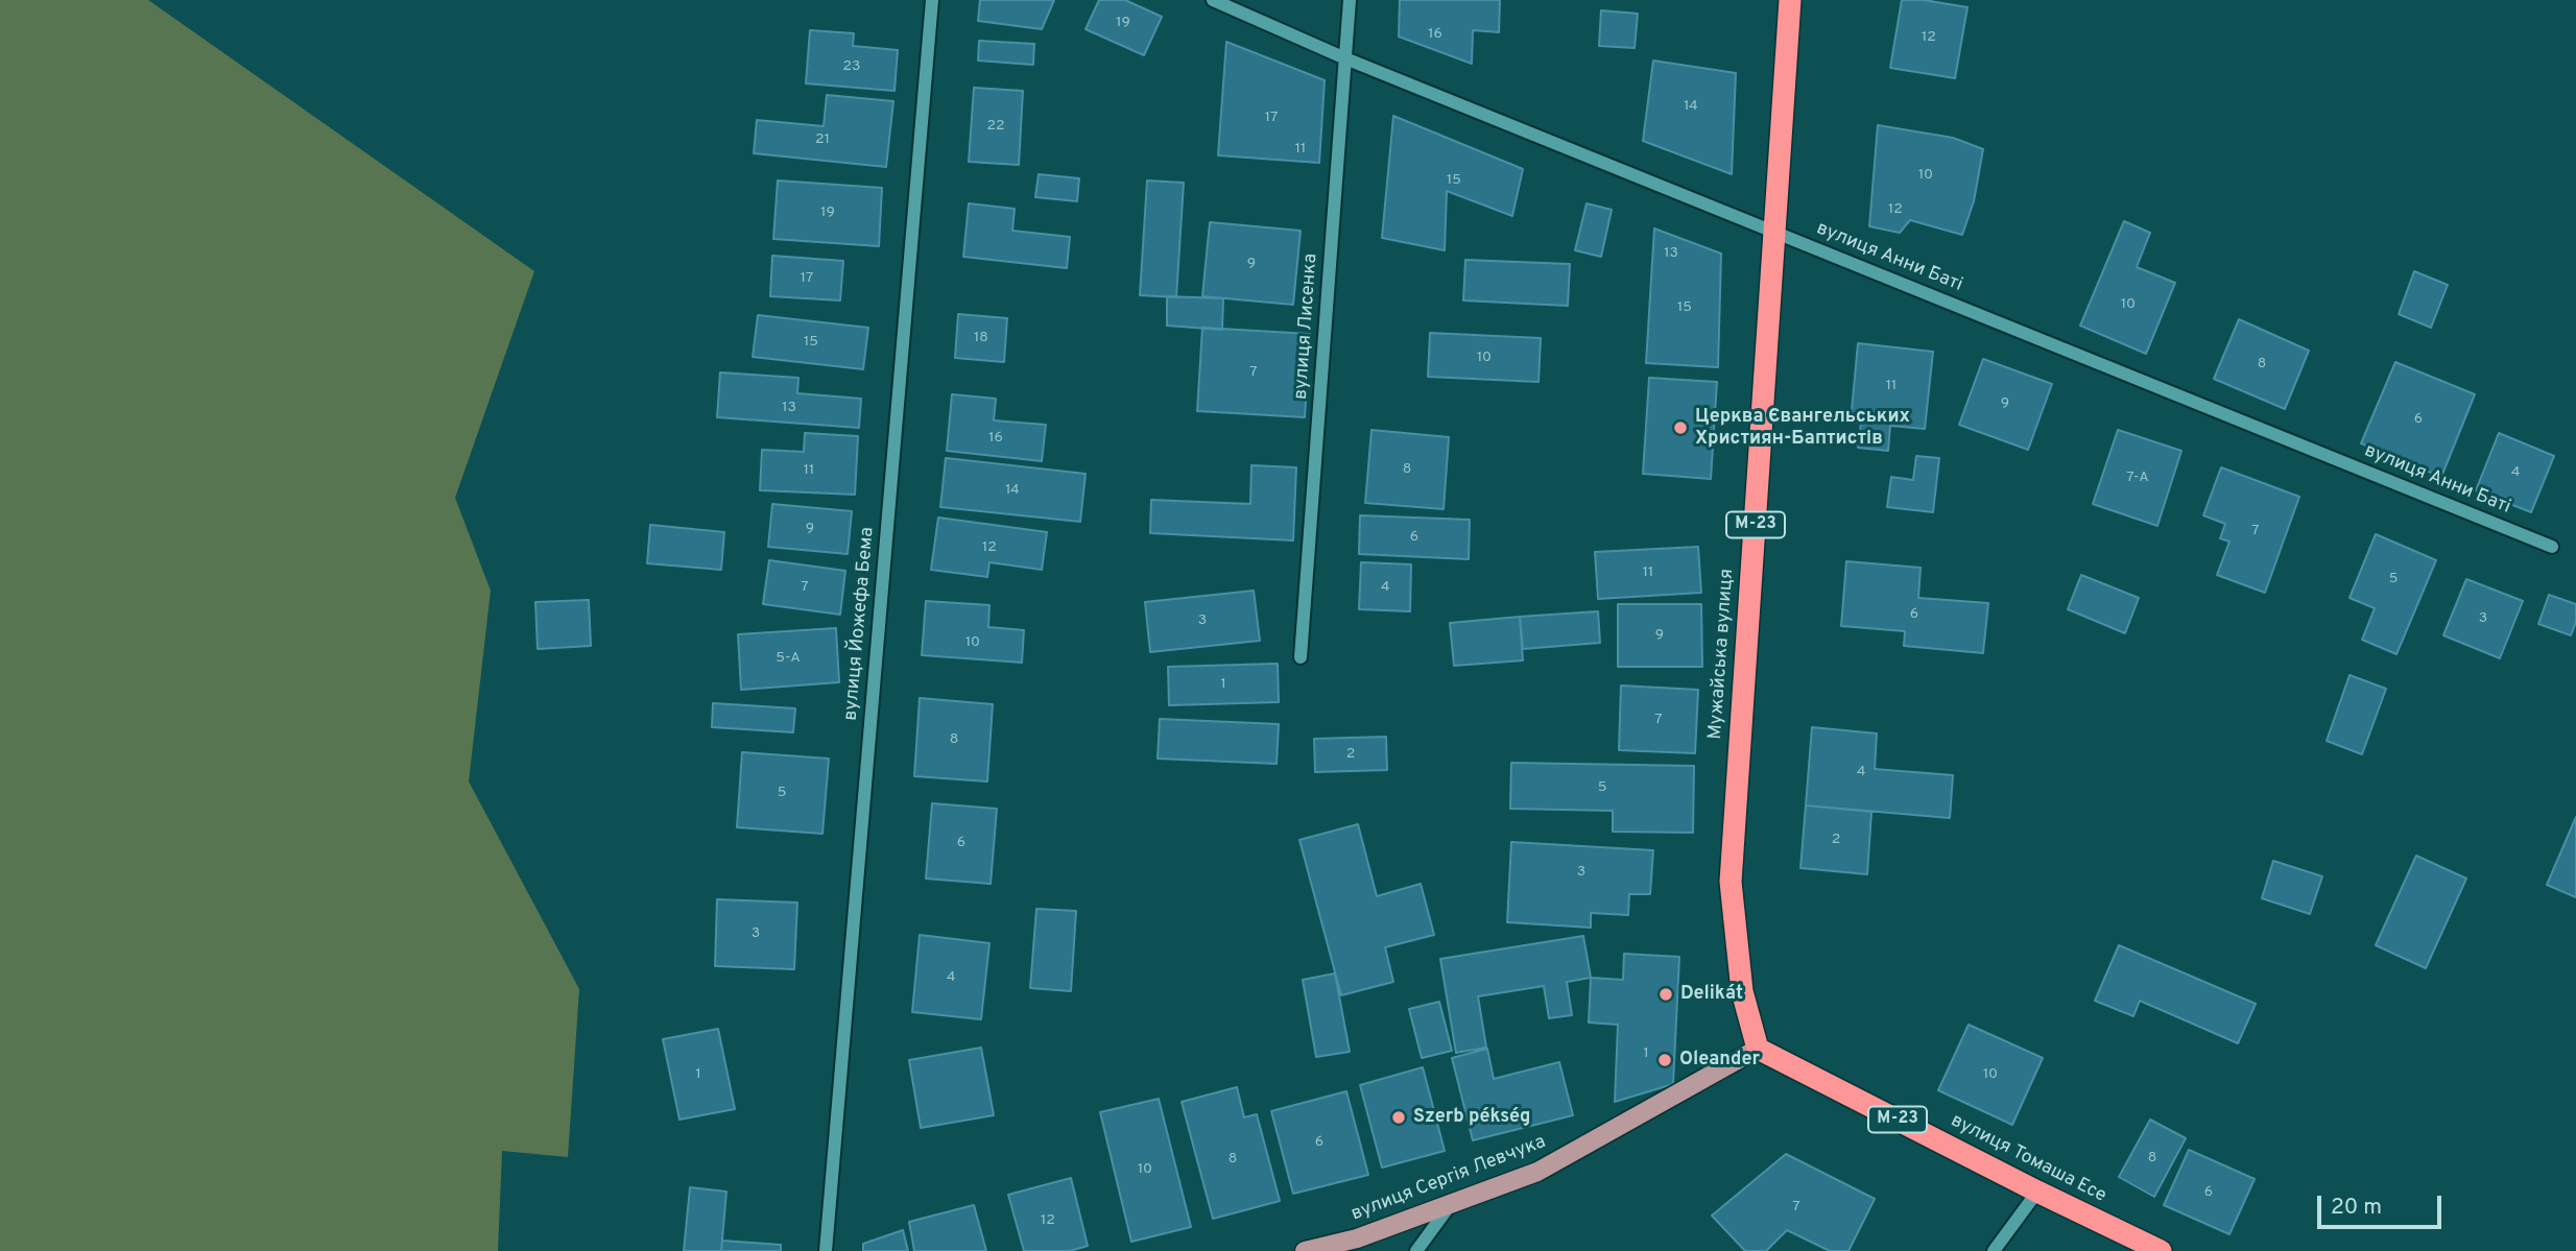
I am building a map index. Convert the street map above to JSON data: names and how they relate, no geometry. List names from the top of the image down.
{
  "streets": {
    "highway": ["М-23", "Мужайська вулиця", "вулиця Томаша Есе"],
    "main road": ["вулиця Сергія Левчука"],
    "street": ["вулиця Анни Баті", "вулиця Лисенка", "вулиця Йожефа Бема"]
  },
  "crossings": [
    ["вулиця Анни Баті", "вулиця Лисенка"],
    ["вулиця Анни Баті", "Мужайська вулиця"],
    ["Мужайська вулиця", "вулиця Томаша Есе"],
    ["Мужайська вулиця", "вулиця Сергія Левчука"],
    ["вулиця Томаша Есе", "вулиця Сергія Левчука"]
  ],
  "places": [
    "Церква Євангельських Християн-Баптистів",
    "Delikát",
    "Oleander",
    "Szerb pékség"
  ],
  "house_numbers": [
    "19",
    "16",
    "12",
    "23",
    "14",
    "17",
    "22",
    "21",
    "11",
    "10",
    "15",
    "12",
    "19",
    "13",
    "9",
    "17",
    "10",
    "15",
    "18",
    "15",
    "10",
    "8",
    "7",
    "11",
    "9",
    "13",
    "6",
    "16",
    "8",
    "11",
    "4",
    "7-А",
    "14",
    "9",
    "7",
    "6",
    "12",
    "11",
    "5",
    "7",
    "4",
    "6",
    "3",
    "3",
    "9",
    "10",
    "5-А",
    "1",
    "7",
    "8",
    "2",
    "4",
    "5",
    "5",
    "2",
    "6",
    "3",
    "3",
    "4",
    "1",
    "1",
    "10",
    "6",
    "8",
    "8",
    "10",
    "6",
    "7",
    "12"
  ],
  "scale_bar": "20 m"
}
